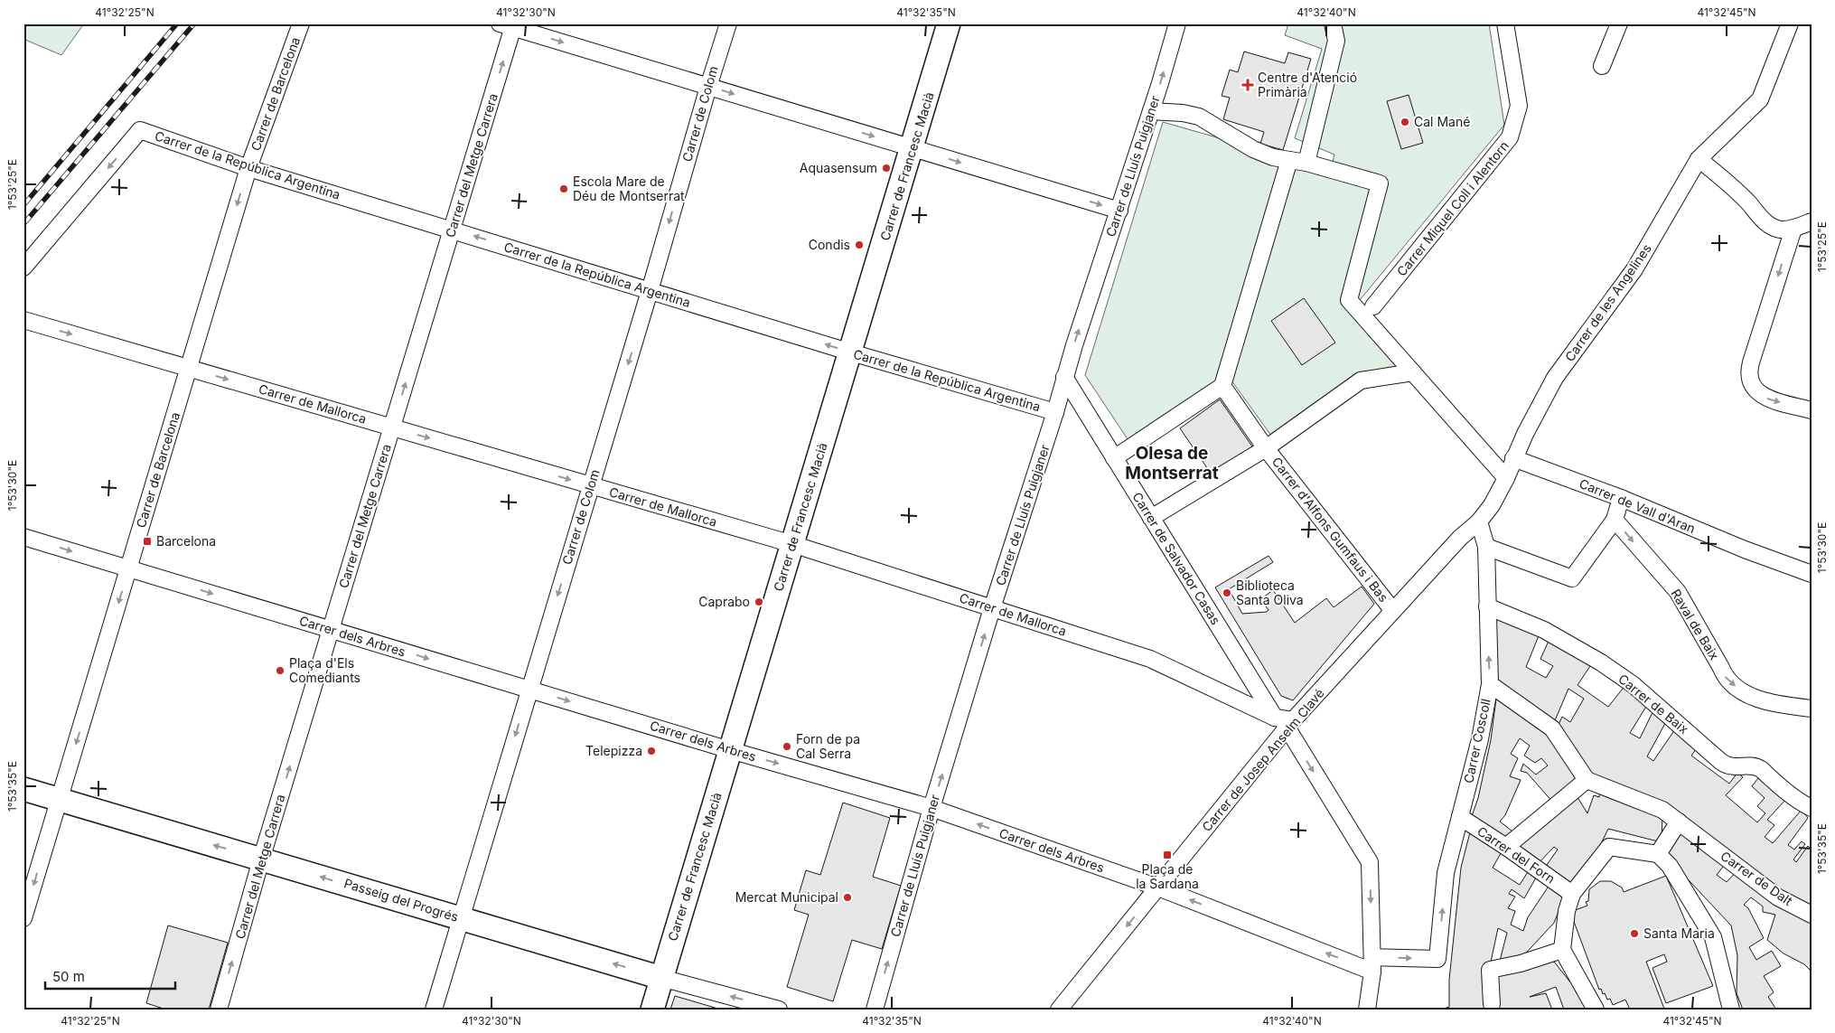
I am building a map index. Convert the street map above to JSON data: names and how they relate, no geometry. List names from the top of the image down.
{
  "streets": {
    "street": [
      "Carrer de Barcelona",
      "Carrer de Colom",
      "Carrer de la República Argentina",
      "Carrer del Metge Carrera",
      "Carrer de Francesc Macià",
      "Carrer de Lluís Puigjaner",
      "Carrer Miquel Coll i Alentorn",
      "Carrer de les Angelines",
      "Carrer de Mallorca",
      "Carrer de Vall d'Aran",
      "Carrer d'Alfons Gumfaus i Bas",
      "Carrer de Salvador Casas",
      "Raval de Baix",
      "Carrer dels Arbres",
      "Carrer de Baix",
      "Carrer Coscoll",
      "Carrer de Josep Anselm Clavé",
      "Carrer del Forn",
      "Carrer de Dalt",
      "Passeig del Progrés"
    ]
  },
  "crossings": [
    ["Carrer de Barcelona", "Carrer de la República Argentina"],
    ["Carrer de Barcelona", "Carrer de Mallorca"],
    ["Carrer de Barcelona", "Carrer dels Arbres"],
    ["Carrer de Barcelona", "Passeig del Progrés"],
    ["Carrer de Colom", "Carrer de la República Argentina"],
    ["Carrer de Colom", "Carrer de Mallorca"],
    ["Carrer de Colom", "Carrer dels Arbres"],
    ["Carrer de Colom", "Passeig del Progrés"],
    ["Carrer de la República Argentina", "Carrer del Metge Carrera"],
    ["Carrer de la República Argentina", "Carrer de Francesc Macià"],
    ["Carrer de la República Argentina", "Carrer de Lluís Puigjaner"],
    ["Carrer del Metge Carrera", "Carrer de Mallorca"],
    ["Carrer del Metge Carrera", "Carrer dels Arbres"],
    ["Carrer del Metge Carrera", "Passeig del Progrés"],
    ["Carrer de Francesc Macià", "Carrer de Mallorca"],
    ["Carrer de Francesc Macià", "Carrer dels Arbres"],
    ["Carrer de Francesc Macià", "Passeig del Progrés"],
    ["Carrer de Lluís Puigjaner", "Carrer de Mallorca"],
    ["Carrer de Lluís Puigjaner", "Carrer de Salvador Casas"],
    ["Carrer de Lluís Puigjaner", "Carrer dels Arbres"],
    ["Carrer de les Angelines", "Carrer de Vall d'Aran"],
    ["Carrer de les Angelines", "Carrer Coscoll"],
    ["Carrer de les Angelines", "Carrer de Josep Anselm Clavé"],
    ["Carrer de Mallorca", "Carrer de Salvador Casas"],
    ["Carrer de Mallorca", "Carrer de Josep Anselm Clavé"],
    ["Carrer d'Alfons Gumfaus i Bas", "Carrer de Josep Anselm Clavé"],
    ["Carrer dels Arbres", "Carrer Coscoll"],
    ["Carrer dels Arbres", "Carrer de Josep Anselm Clavé"],
    ["Carrer de Baix", "Carrer Coscoll"],
    ["Carrer Coscoll", "Carrer de Josep Anselm Clavé"],
    ["Carrer Coscoll", "Carrer del Forn"]
  ],
  "one_way": [
    "Carrer de Barcelona",
    "Carrer de Colom",
    "Carrer de la República Argentina",
    "Carrer del Metge Carrera",
    "Carrer de Lluís Puigjaner",
    "Carrer de Mallorca",
    "Raval de Baix",
    "Carrer Coscoll",
    "Passeig del Progrés"
  ],
  "districts": ["Olesa de Montserrat"],
  "places": {
    "health": ["Centre d'Atenció Primària"],
    "other": [
      "Cal Mané",
      "Aquasensum",
      "Escola Mare de Déu de Montserrat",
      "Condis",
      "Biblioteca Santa Oliva",
      "Caprabo",
      "Plaça d'Els Comediants",
      "Forn de pa Cal Serra",
      "Telepizza",
      "Mercat Municipal",
      "Santa Maria"
    ],
    "transit": ["Barcelona", "Plaça de la Sardana"]
  },
  "scale_bar": "50 m",
  "coordinates": [
    "41°32'25\"N",
    "41°32'30\"N",
    "41°32'35\"N",
    "41°32'40\"N",
    "41°32'45\"N",
    "1°53'25\"E",
    "1°53'30\"E",
    "1°53'35\"E"
  ]
}
